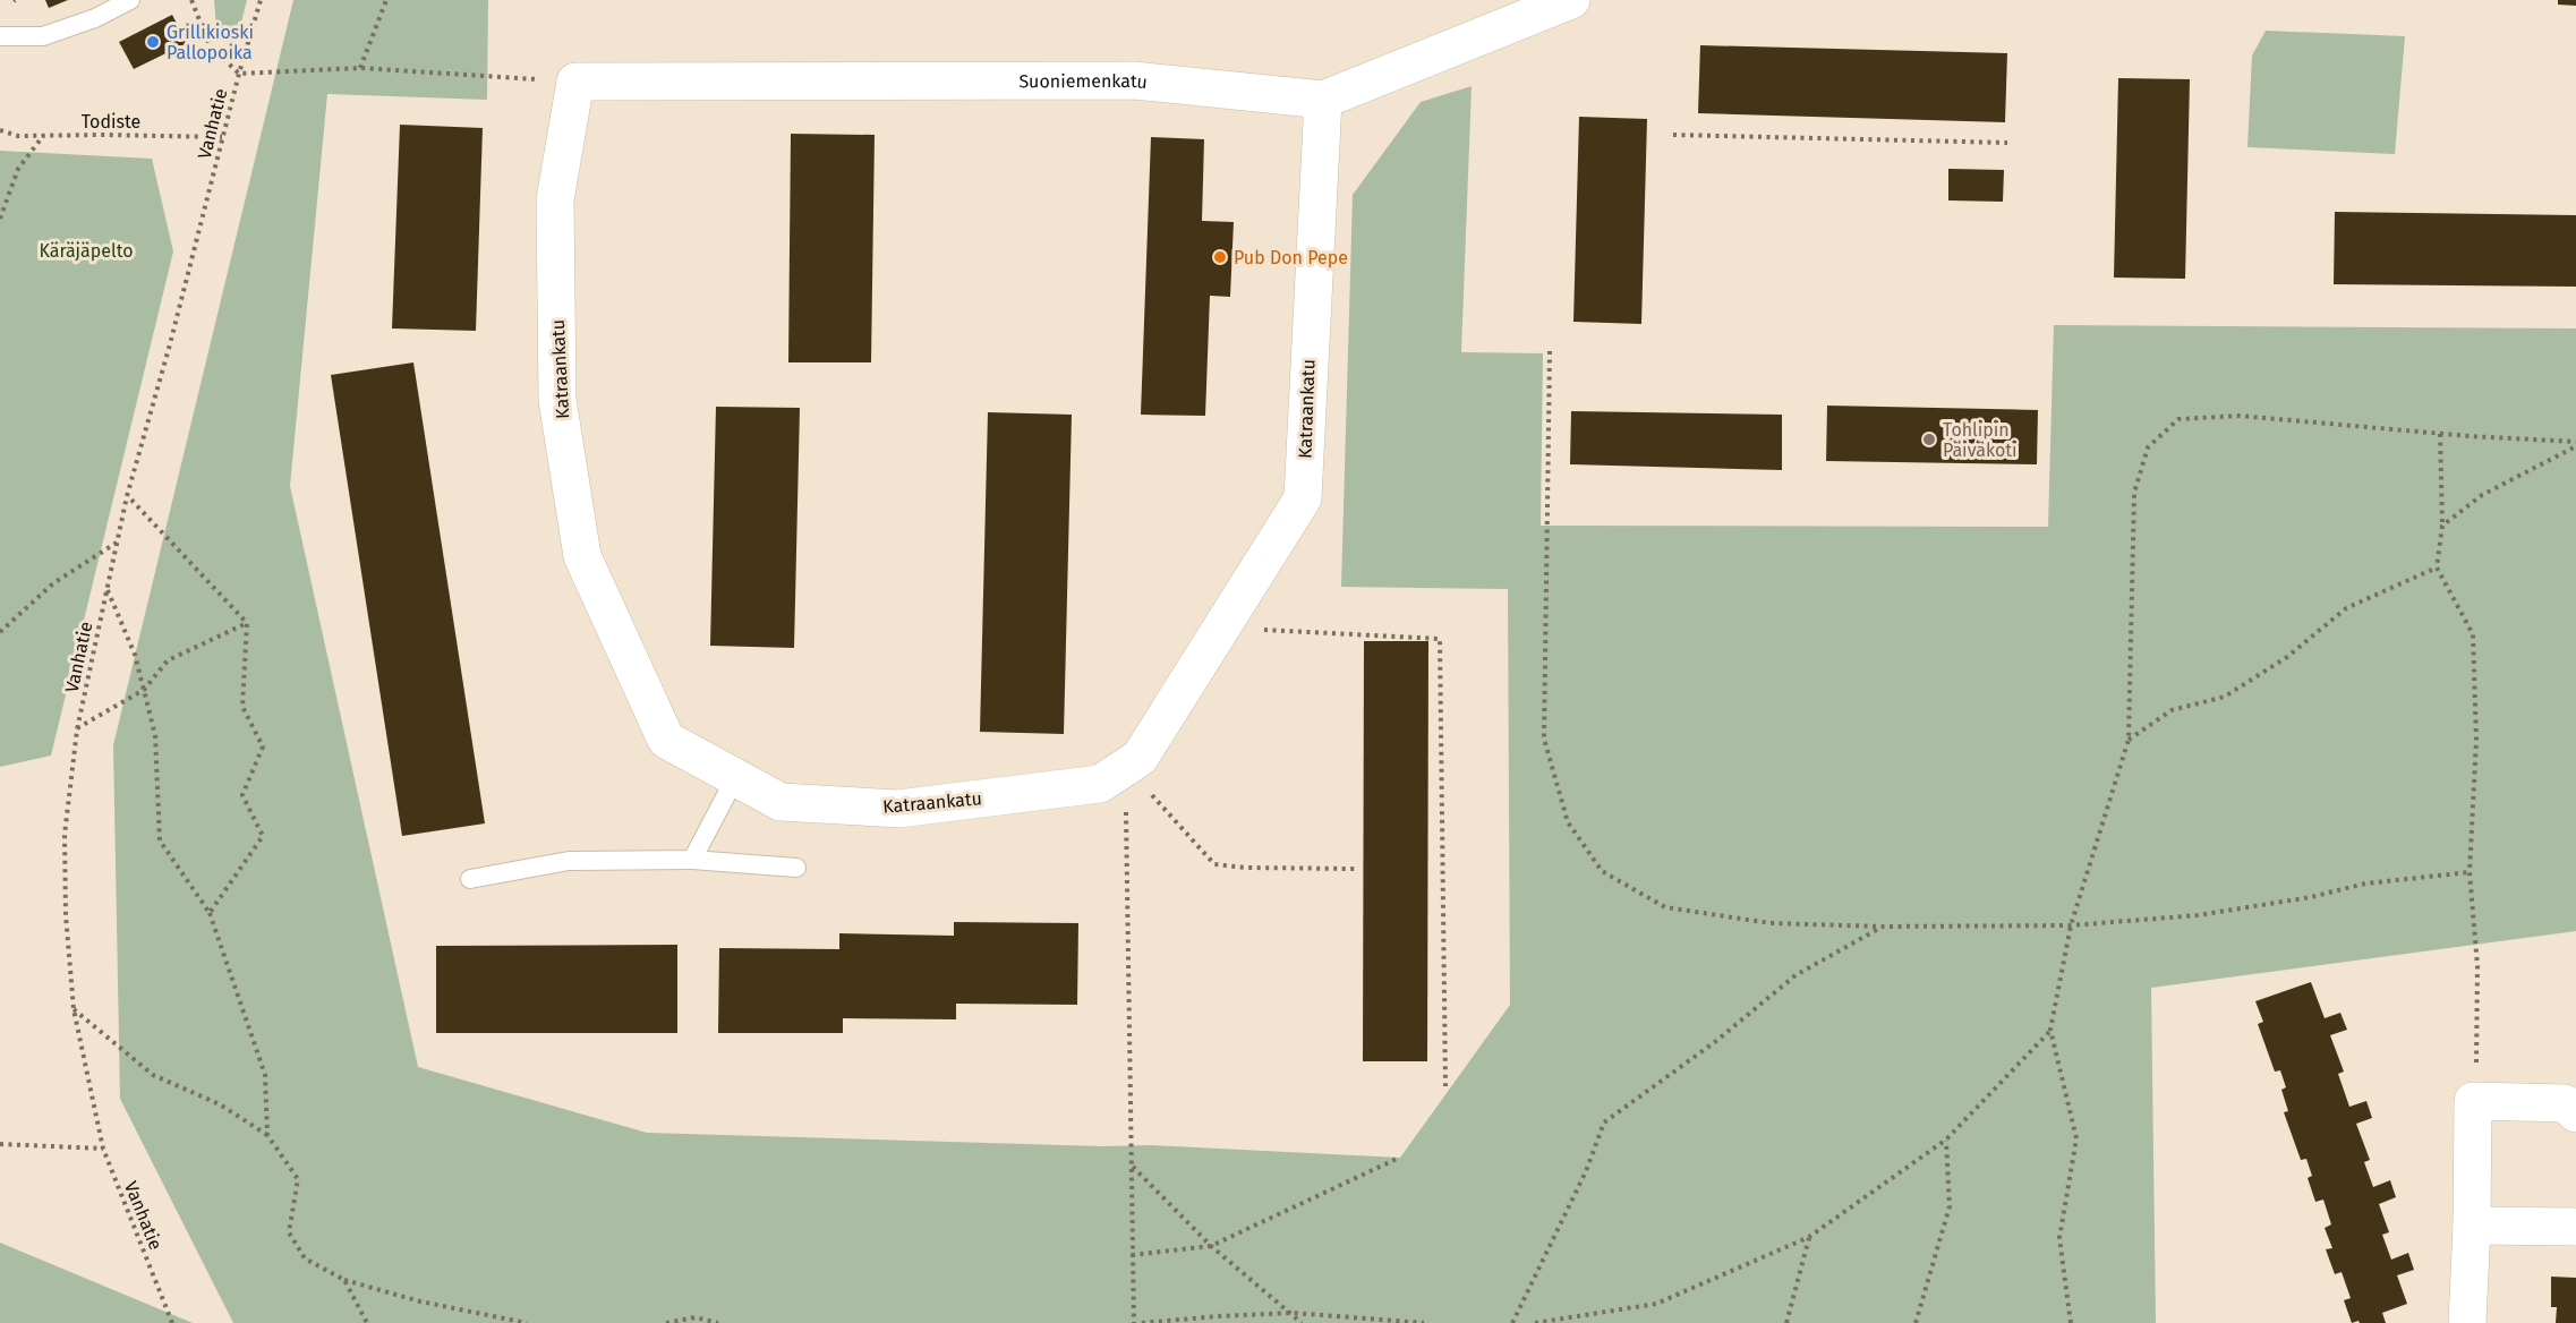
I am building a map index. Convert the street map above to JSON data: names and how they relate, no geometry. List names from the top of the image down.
{
  "streets": {
    "street": ["Suoniemenkatu", "Katraankatu"],
    "path": ["Todiste", "Vanhatie"]
  },
  "crossings": [
    ["Suoniemenkatu", "Katraankatu"],
    ["Todiste", "Vanhatie"]
  ],
  "parks": ["Käräjäpelto"],
  "places": ["Grillikioski Pallopoika", "Pub Don Pepe", "Tohlipin Päiväkoti"]
}
